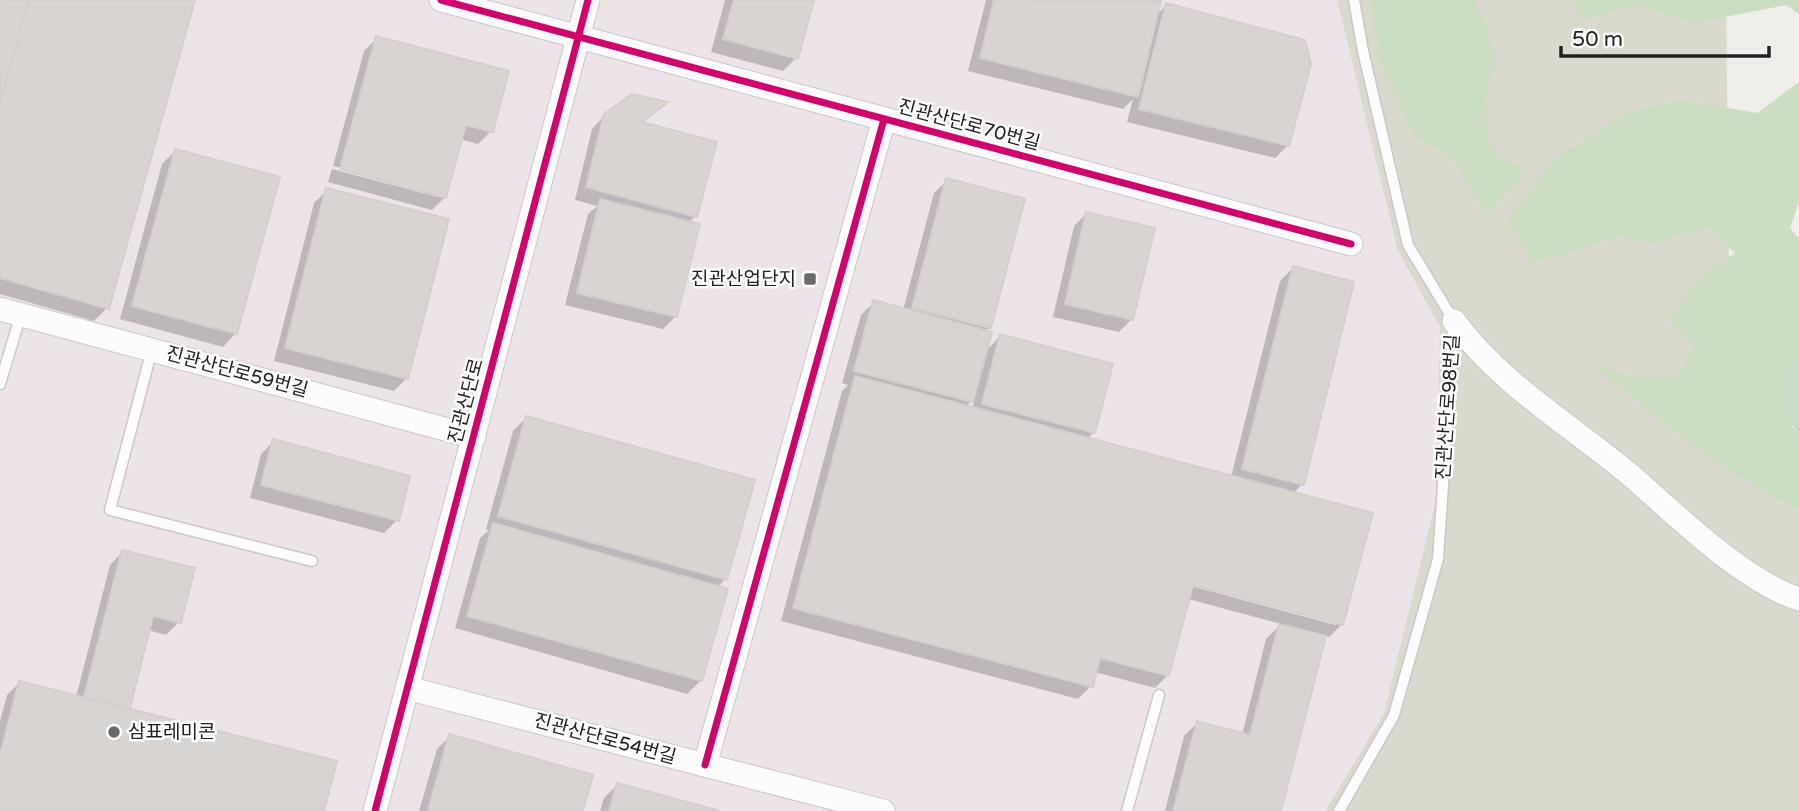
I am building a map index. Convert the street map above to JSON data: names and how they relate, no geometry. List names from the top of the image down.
{
  "streets": {
    "street": [
      "진관산단로70번길",
      "진관산단로59번길",
      "진관산단로",
      "진관산단로54번길"
    ],
    "lane": ["진관산단로98번길"]
  },
  "crossings": [
    ["진관산단로70번길", "진관산단로"],
    ["진관산단로59번길", "진관산단로"],
    ["진관산단로", "진관산단로54번길"]
  ],
  "places": {
    "transit": ["진관산업단지"],
    "other": ["삼표레미콘"]
  },
  "scale_bar": "50 m"
}
